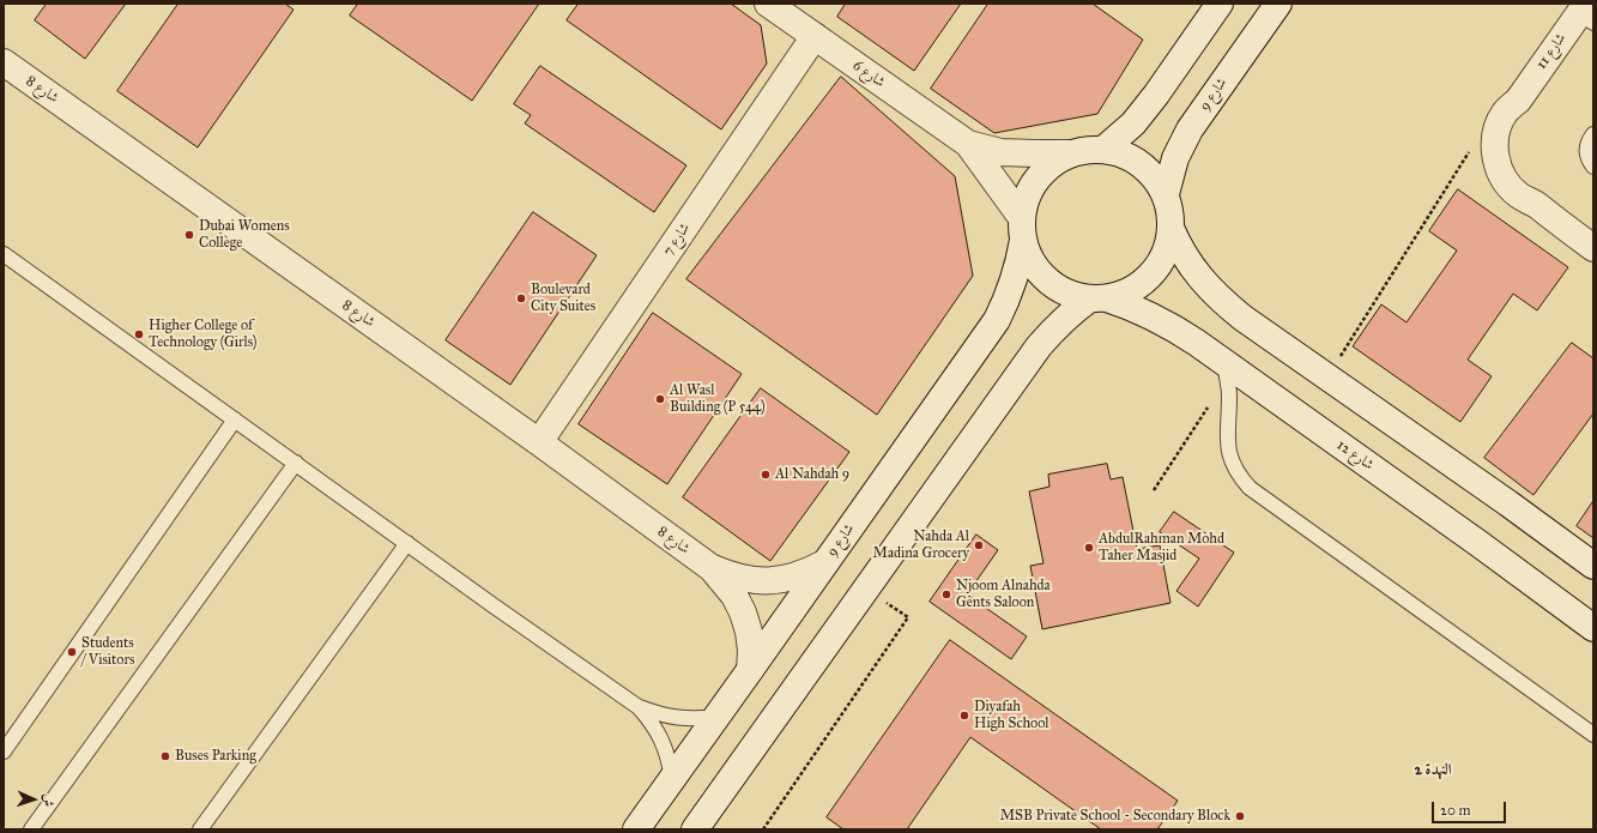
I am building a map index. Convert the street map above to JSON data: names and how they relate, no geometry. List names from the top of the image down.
{
  "streets": {
    "street": [
      "شارع 11",
      "شارع 6",
      "شارع 8",
      "شارع 9",
      "شارع 7",
      "شارع 12"
    ]
  },
  "crossings": [
    ["شارع 6", "شارع 9"],
    ["شارع 6", "شارع 7"],
    ["شارع 6", "شارع 12"],
    ["شارع 8", "شارع 9"],
    ["شارع 8", "شارع 7"],
    ["شارع 9", "شارع 12"]
  ],
  "districts": ["النهدة 2"],
  "places": [
    "Dubai Womens College",
    "Boulevard City Suites",
    "Higher College of Technology (Girls)",
    "Al Wasl Building (P 544)",
    "Al Nahdah 9",
    "Nahda Al Madina Grocery",
    "AbdulRahman Mohd Taher Masjid",
    "Njoom Alnahda Gents Saloon",
    "Students / Visitors",
    "Diyafah High School",
    "Buses Parking",
    "MSB Private School - Secondary Block"
  ],
  "scale_bar": "20 m",
  "north": "right"
}
